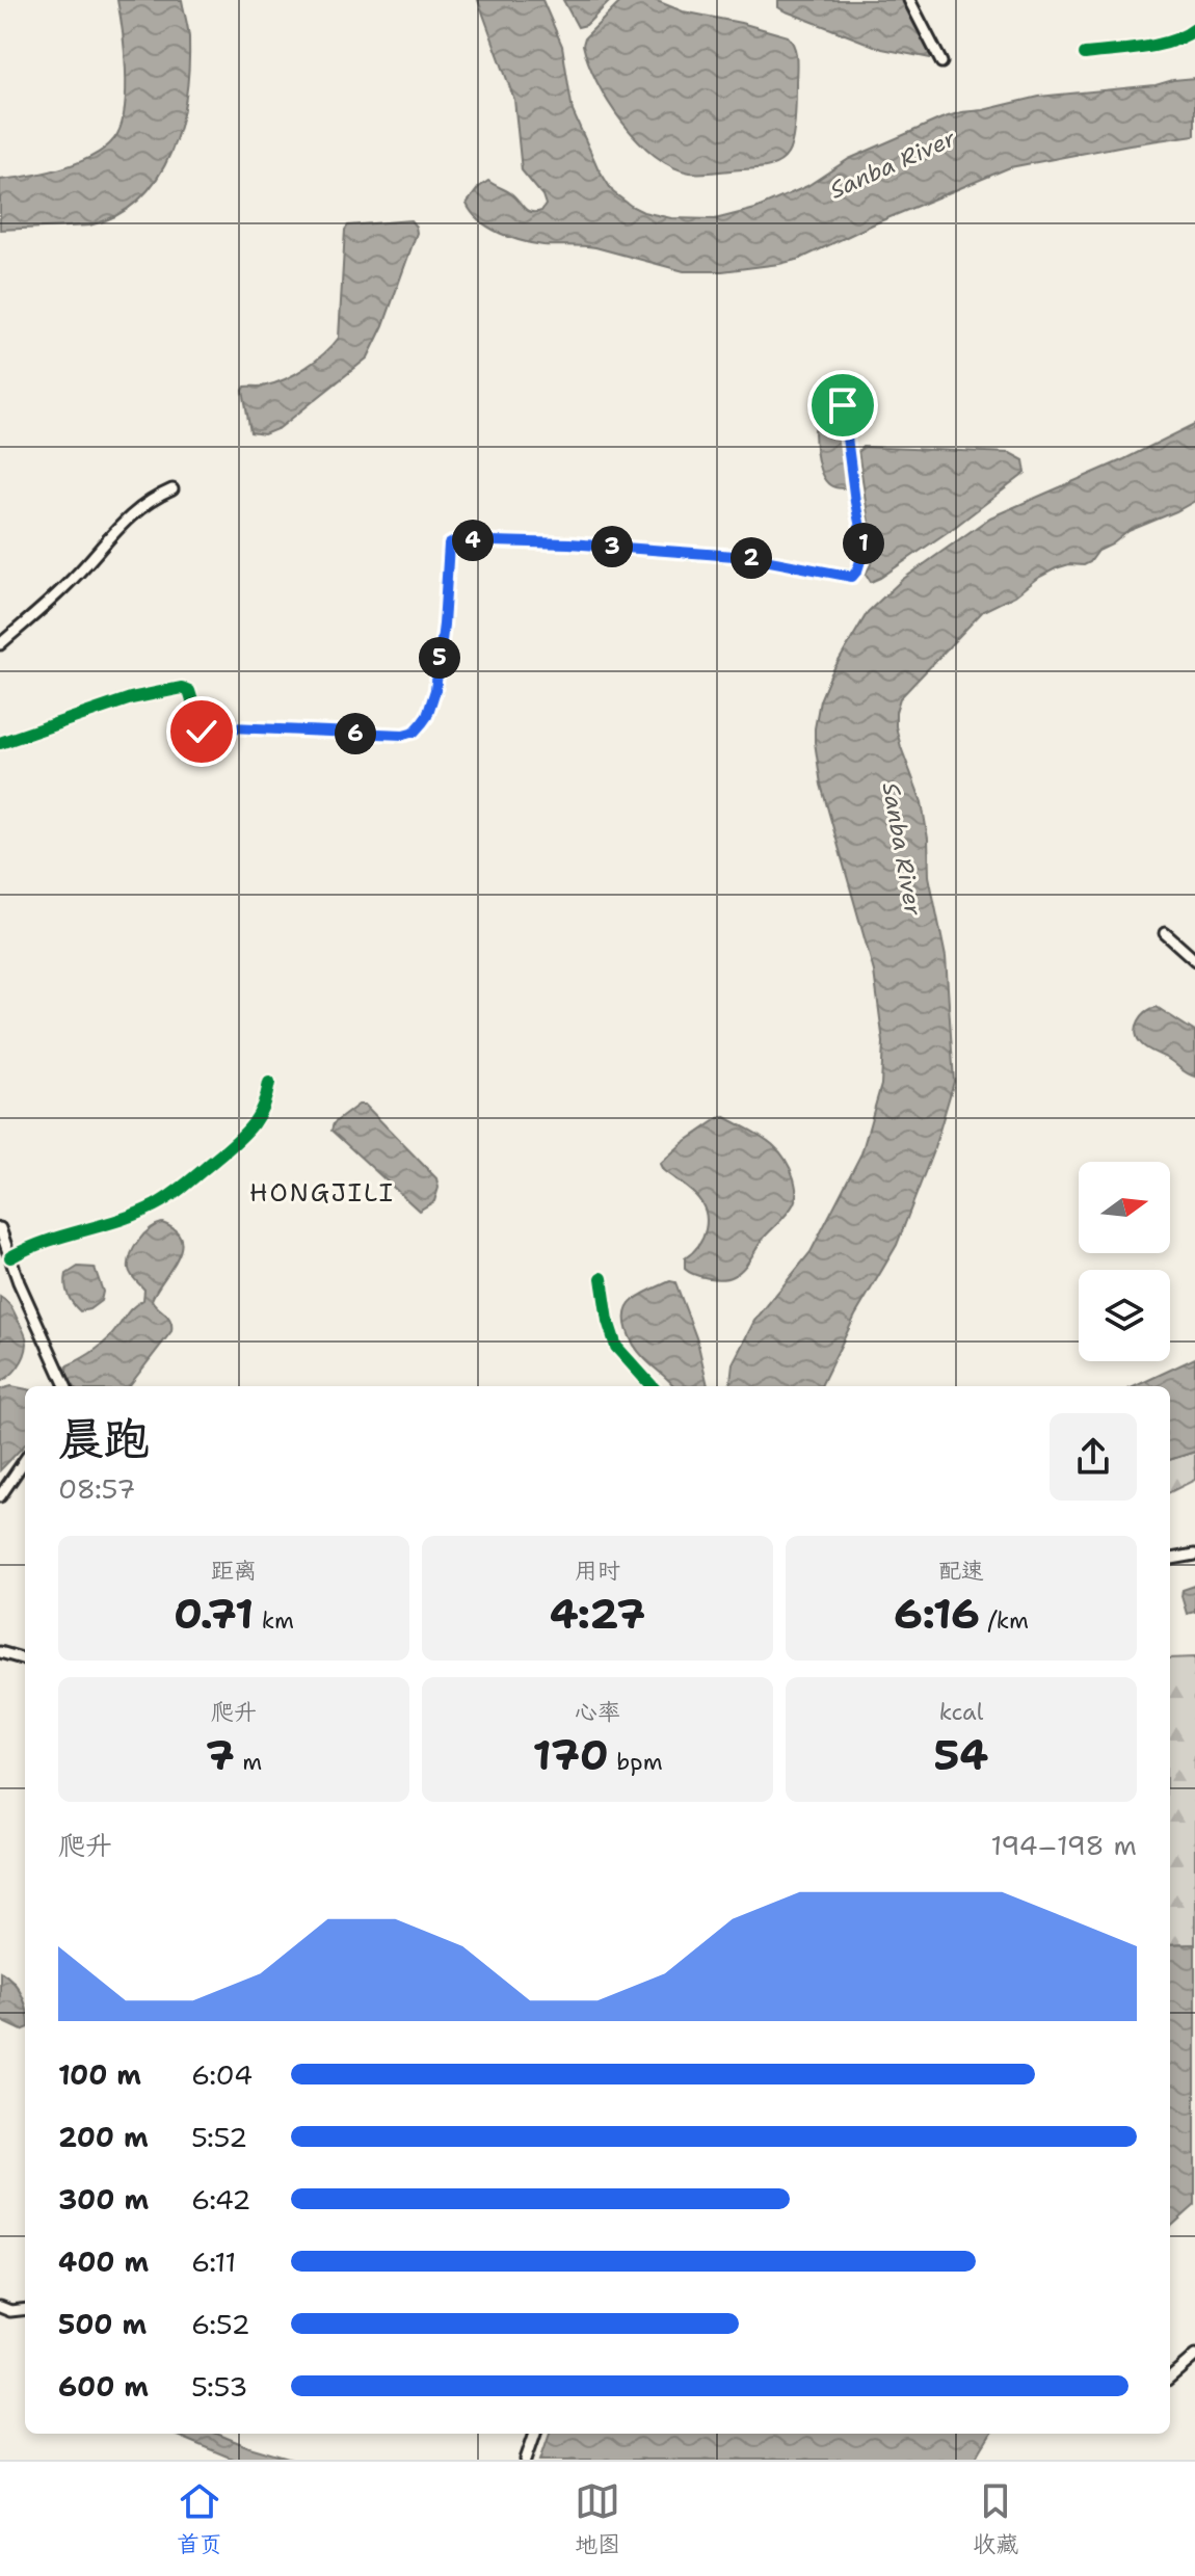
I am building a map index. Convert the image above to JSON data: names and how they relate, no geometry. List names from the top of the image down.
{
  "districts": ["HONGJILI"],
  "water": ["Sanba River"],
  "north": "right",
  "page": {
    "pins": [
      "4",
      "1",
      "3",
      "2",
      "5",
      "6"
    ],
    "heading": ["晨跑", "08:57"],
    "stats": [
      ["距离", "0.71 km"],
      ["用时", "4:27"],
      ["配速", "6:16 /km"],
      ["爬升", "7 m"],
      ["心率", "170 bpm"],
      ["kcal", "54"]
    ],
    "chart": ["爬升", "194–198 m"],
    "list": [
      {
        "name": "100 m",
        "note": "6:04"
      },
      {
        "name": "200 m",
        "note": "5:52"
      },
      {
        "name": "300 m",
        "note": "6:42"
      },
      {
        "name": "400 m",
        "note": "6:11"
      },
      {
        "name": "500 m",
        "note": "6:52"
      },
      {
        "name": "600 m",
        "note": "5:53"
      }
    ],
    "tabs": ["首页", "地图", "收藏"]
  }
}
